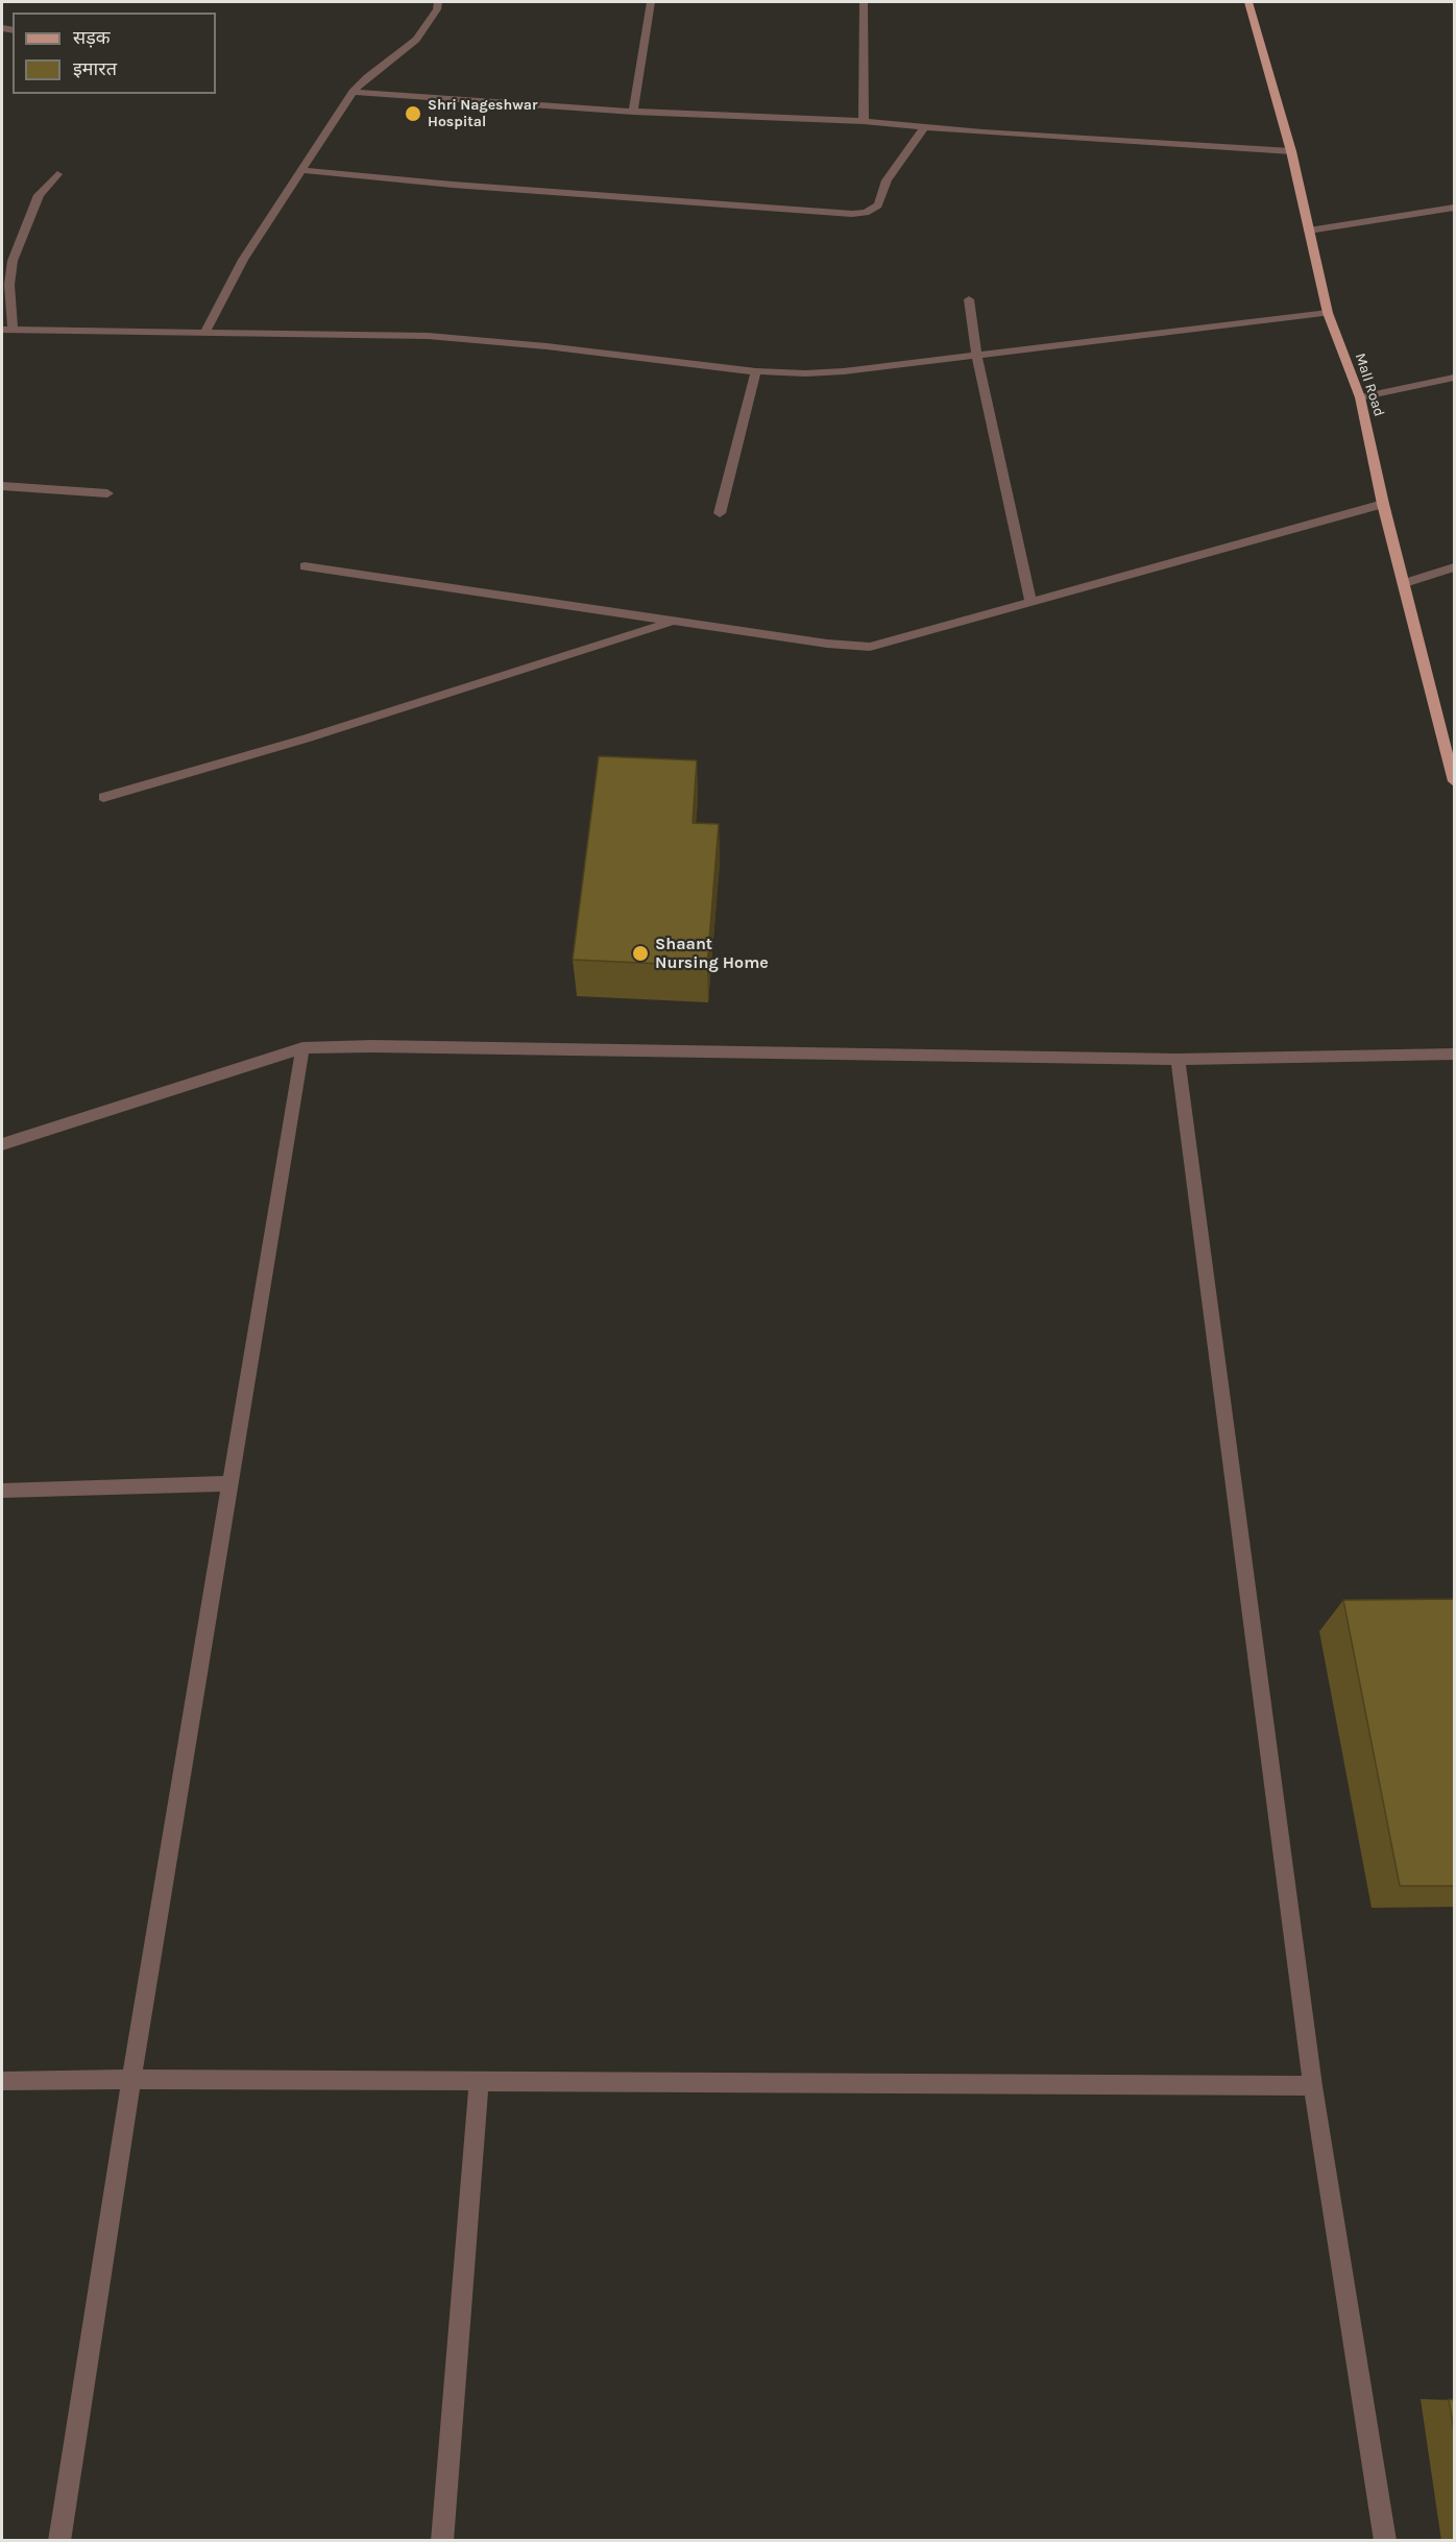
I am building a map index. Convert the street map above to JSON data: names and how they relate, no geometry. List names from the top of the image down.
{
  "streets": {
    "main road": ["Mall Road"]
  },
  "places": ["Shri Nageshwar Hospital", "Shaant Nursing Home"],
  "legend": ["सड़क", "इमारत"]
}
